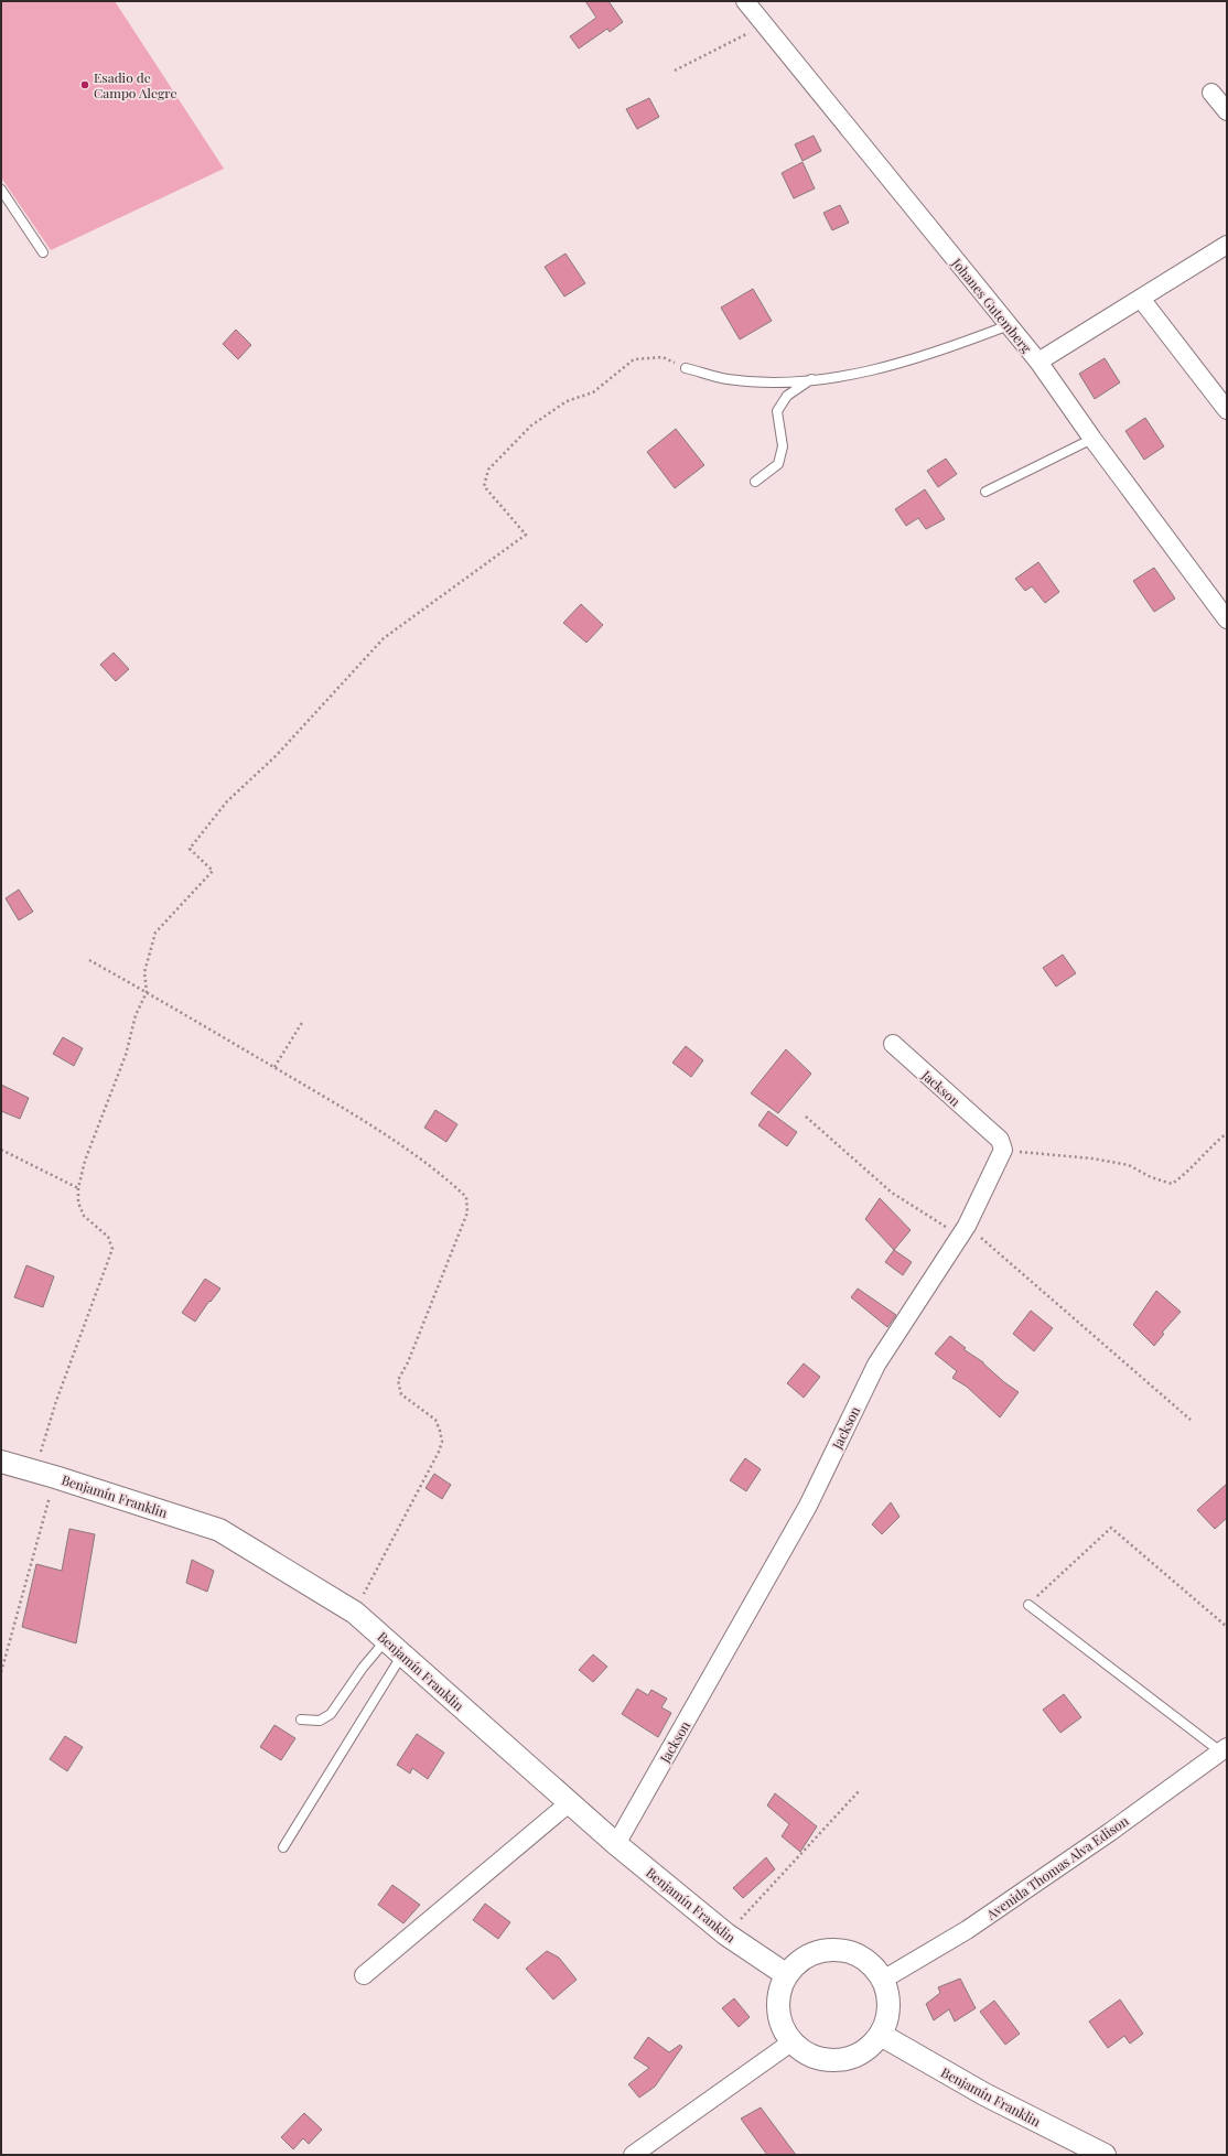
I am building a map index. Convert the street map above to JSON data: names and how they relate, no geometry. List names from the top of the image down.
{
  "streets": {
    "street": [
      "Johanes Gutemberg",
      "Jackson",
      "Benjamín Franklin",
      "Avenida Thomas Alva Edison"
    ]
  },
  "crossings": [
    ["Jackson", "Benjamín Franklin"],
    ["Benjamín Franklin", "Avenida Thomas Alva Edison"]
  ],
  "places": ["Esadio de Campo Alegre"]
}
